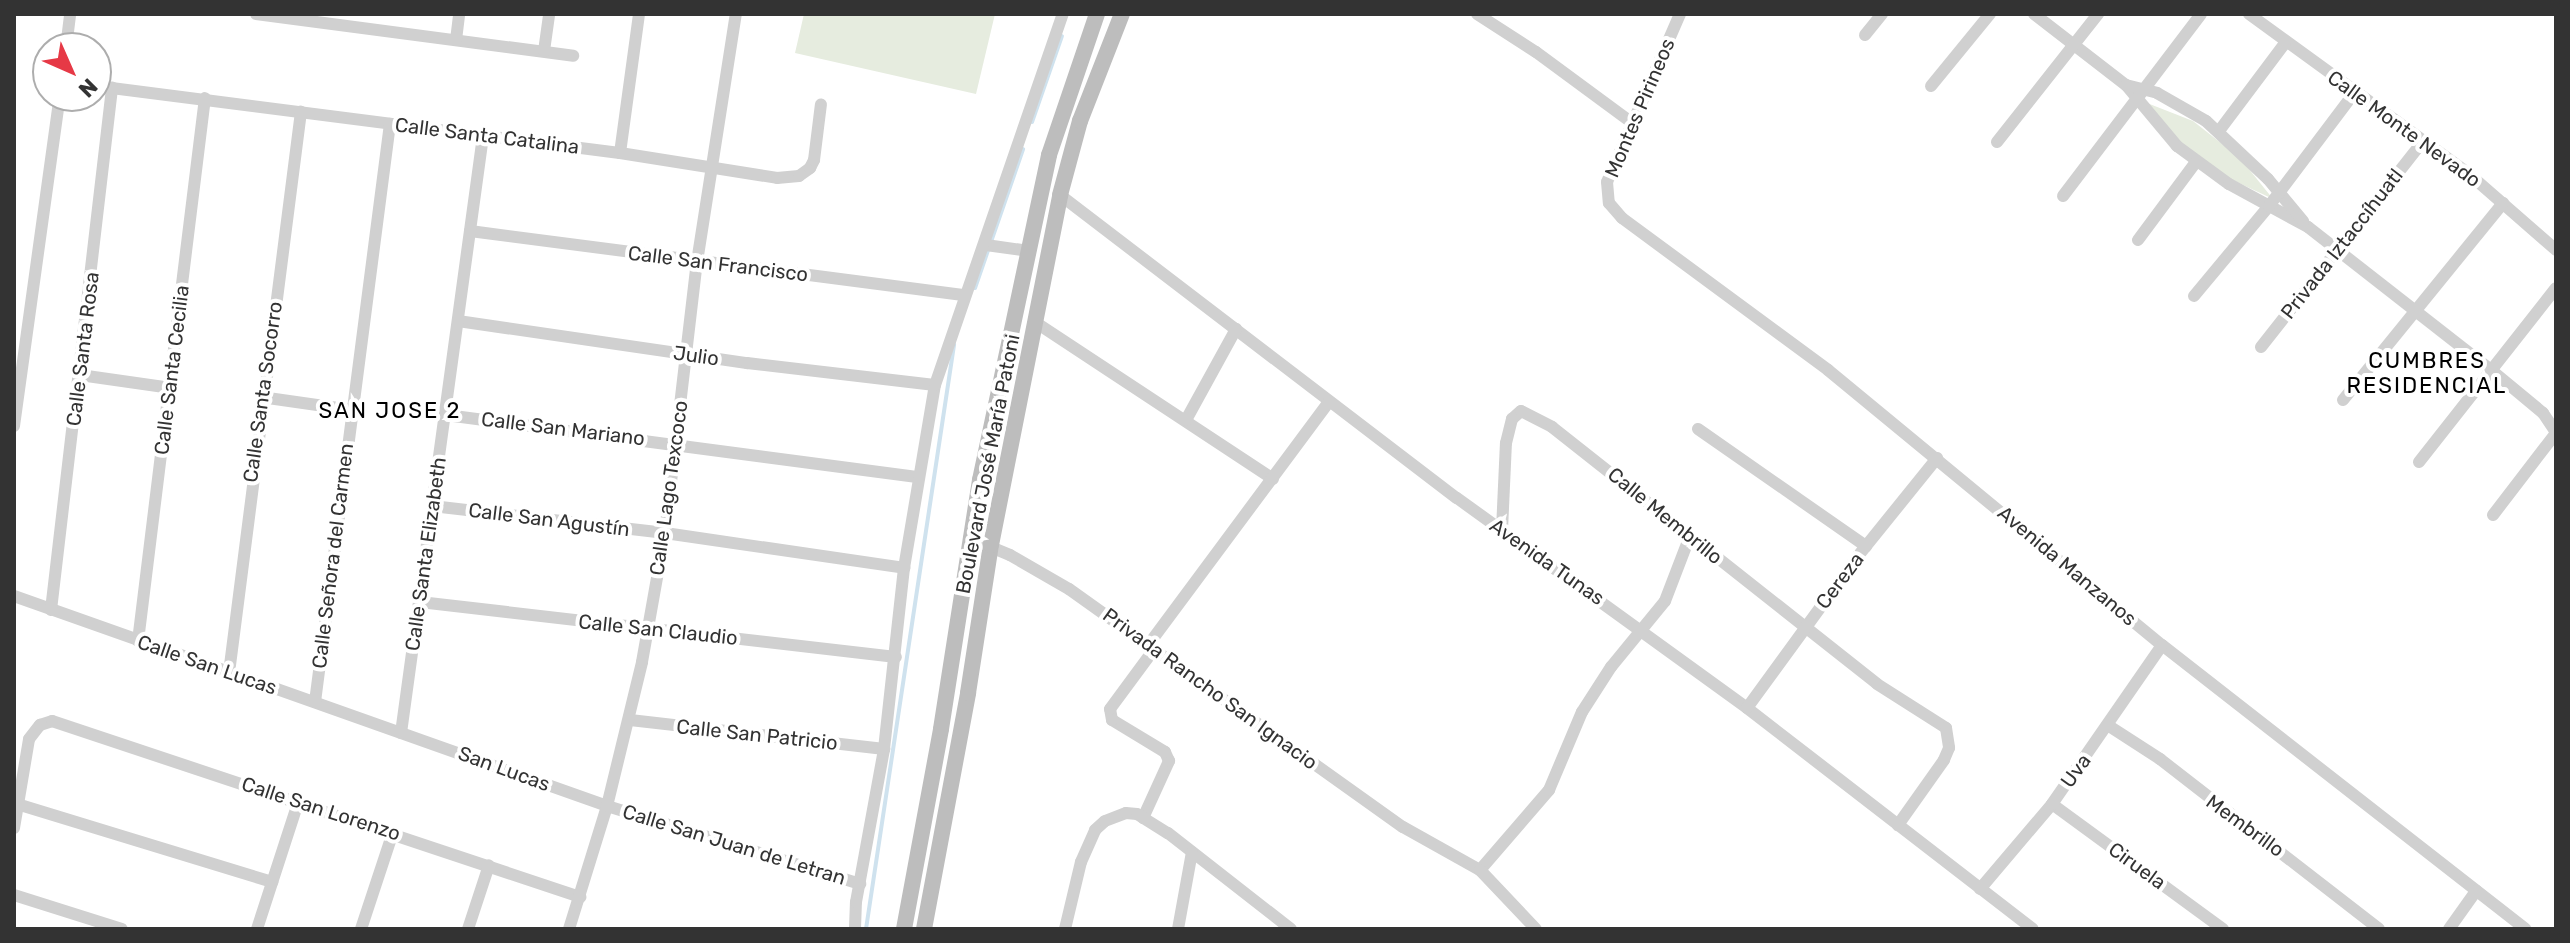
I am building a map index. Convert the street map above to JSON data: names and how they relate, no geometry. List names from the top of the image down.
{
  "streets": {
    "main road": ["Boulevard José María Patoni"],
    "street": [
      "Montes Pirineos",
      "Calle Monte Nevado",
      "Calle Santa Catalina",
      "Privada Iztaccíhuatl",
      "Calle San Francisco",
      "Calle Santa Rosa",
      "Julio",
      "Calle Santa Cecilia",
      "Calle Santa Socorro",
      "Calle San Mariano",
      "Calle Lago Texcoco",
      "Calle Membrillo",
      "Calle San Agustín",
      "Calle Santa Elizabeth",
      "Calle Señora del Carmen",
      "Avenida Tunas",
      "Avenida Manzanos",
      "Cereza",
      "Calle San Claudio",
      "Calle San Lucas",
      "Privada Rancho San Ignacio",
      "Calle San Patricio",
      "San Lucas",
      "Uva",
      "Calle San Lorenzo",
      "Membrillo",
      "Calle San Juan de Letran",
      "Ciruela"
    ]
  },
  "crossings": [
    ["Montes Pirineos", "Avenida Manzanos"],
    ["Calle Monte Nevado", "Privada Iztaccíhuatl"],
    ["Calle Santa Catalina", "Calle Santa Cecilia"],
    ["Calle Santa Catalina", "Calle Santa Socorro"],
    ["Calle Santa Catalina", "Calle Lago Texcoco"],
    ["Calle Santa Catalina", "Calle Santa Elizabeth"],
    ["Calle Santa Catalina", "Calle Señora del Carmen"],
    ["Calle San Francisco", "Calle Lago Texcoco"],
    ["Calle San Francisco", "Calle Santa Elizabeth"],
    ["Calle Santa Rosa", "Calle San Lucas"],
    ["Julio", "Calle Lago Texcoco"],
    ["Julio", "Calle Santa Elizabeth"],
    ["Calle Santa Cecilia", "Calle San Lucas"],
    ["Calle Santa Socorro", "Calle San Lucas"],
    ["Calle San Mariano", "Calle Lago Texcoco"],
    ["Calle San Mariano", "Calle Santa Elizabeth"],
    ["Boulevard José María Patoni", "Avenida Tunas"],
    ["Boulevard José María Patoni", "Privada Rancho San Ignacio"],
    ["Calle Lago Texcoco", "Calle San Agustín"],
    ["Calle Lago Texcoco", "Calle San Claudio"],
    ["Calle Lago Texcoco", "Calle San Patricio"],
    ["Calle Lago Texcoco", "San Lucas"],
    ["Calle Lago Texcoco", "Calle San Lorenzo"],
    ["Calle Lago Texcoco", "Calle San Juan de Letran"],
    ["Calle Membrillo", "Avenida Tunas"],
    ["Calle Membrillo", "Cereza"],
    ["Calle San Agustín", "Calle Santa Elizabeth"],
    ["Calle Santa Elizabeth", "Calle San Claudio"],
    ["Calle Santa Elizabeth", "Calle San Lucas"],
    ["Calle Santa Elizabeth", "San Lucas"],
    ["Calle Señora del Carmen", "Calle San Lucas"],
    ["Avenida Tunas", "Cereza"],
    ["Avenida Tunas", "Uva"],
    ["Avenida Manzanos", "Cereza"],
    ["Avenida Manzanos", "Uva"],
    ["Calle San Lucas", "San Lucas"],
    ["San Lucas", "Calle San Juan de Letran"],
    ["Uva", "Membrillo"],
    ["Uva", "Ciruela"]
  ],
  "districts": ["CUMBRES RESIDENCIAL", "SAN JOSE 2"],
  "north": "bottom right"
}
